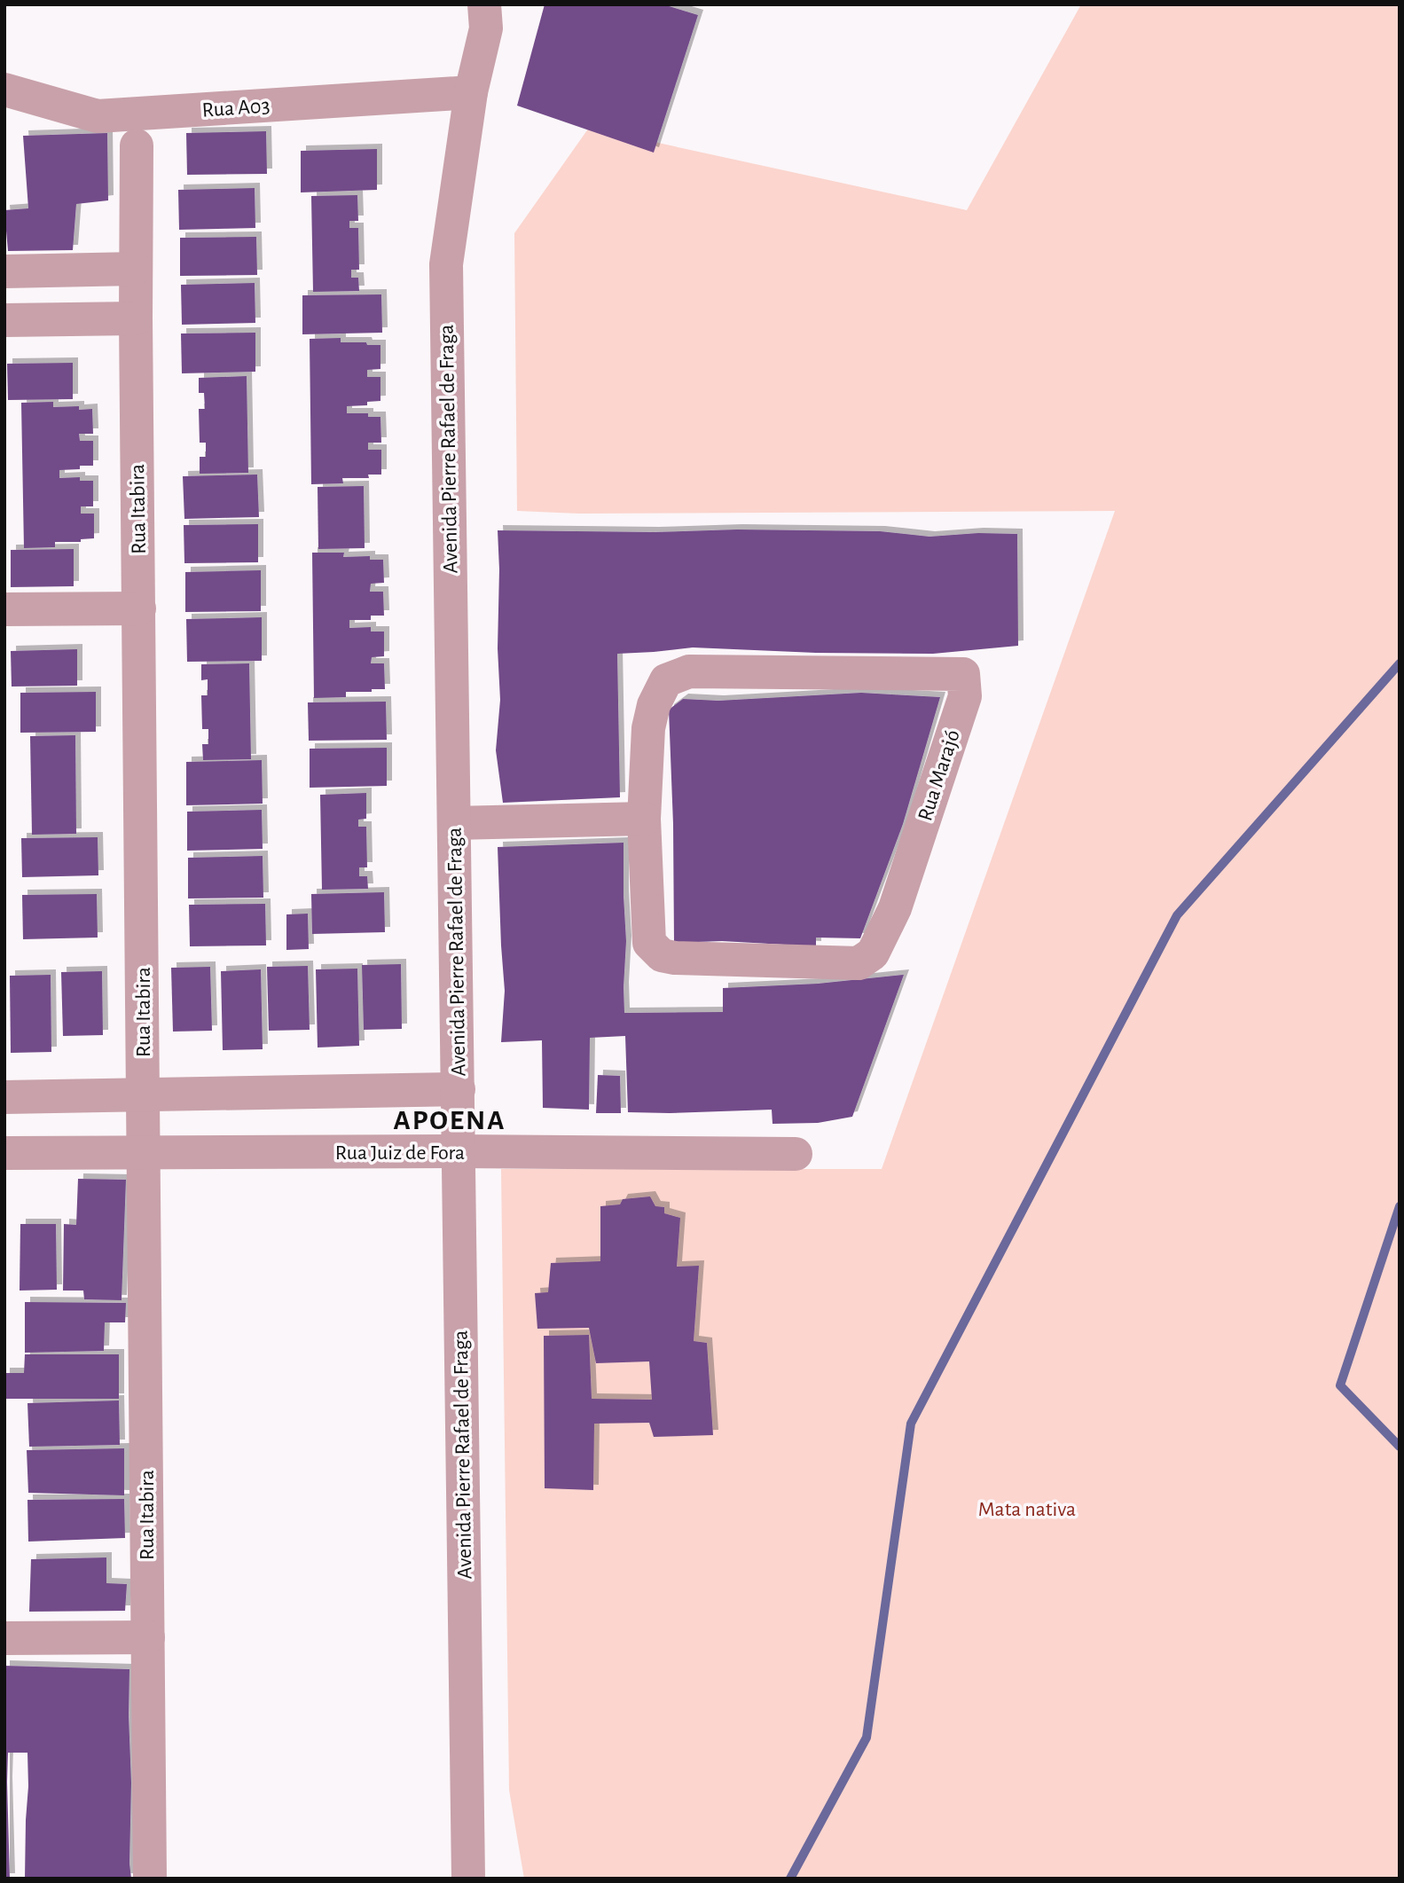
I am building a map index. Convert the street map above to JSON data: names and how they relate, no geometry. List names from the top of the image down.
{
  "streets": {
    "street": [
      "Rua A03",
      "Avenida Pierre Rafael de Fraga",
      "Rua Itabira",
      "Rua Marajó",
      "Rua Juiz de Fora"
    ]
  },
  "crossings": [
    ["Rua A03", "Avenida Pierre Rafael de Fraga"],
    ["Avenida Pierre Rafael de Fraga", "Rua Juiz de Fora"],
    ["Rua Itabira", "Rua Juiz de Fora"]
  ],
  "districts": ["APOENA"],
  "parks": ["Mata nativa"]
}
